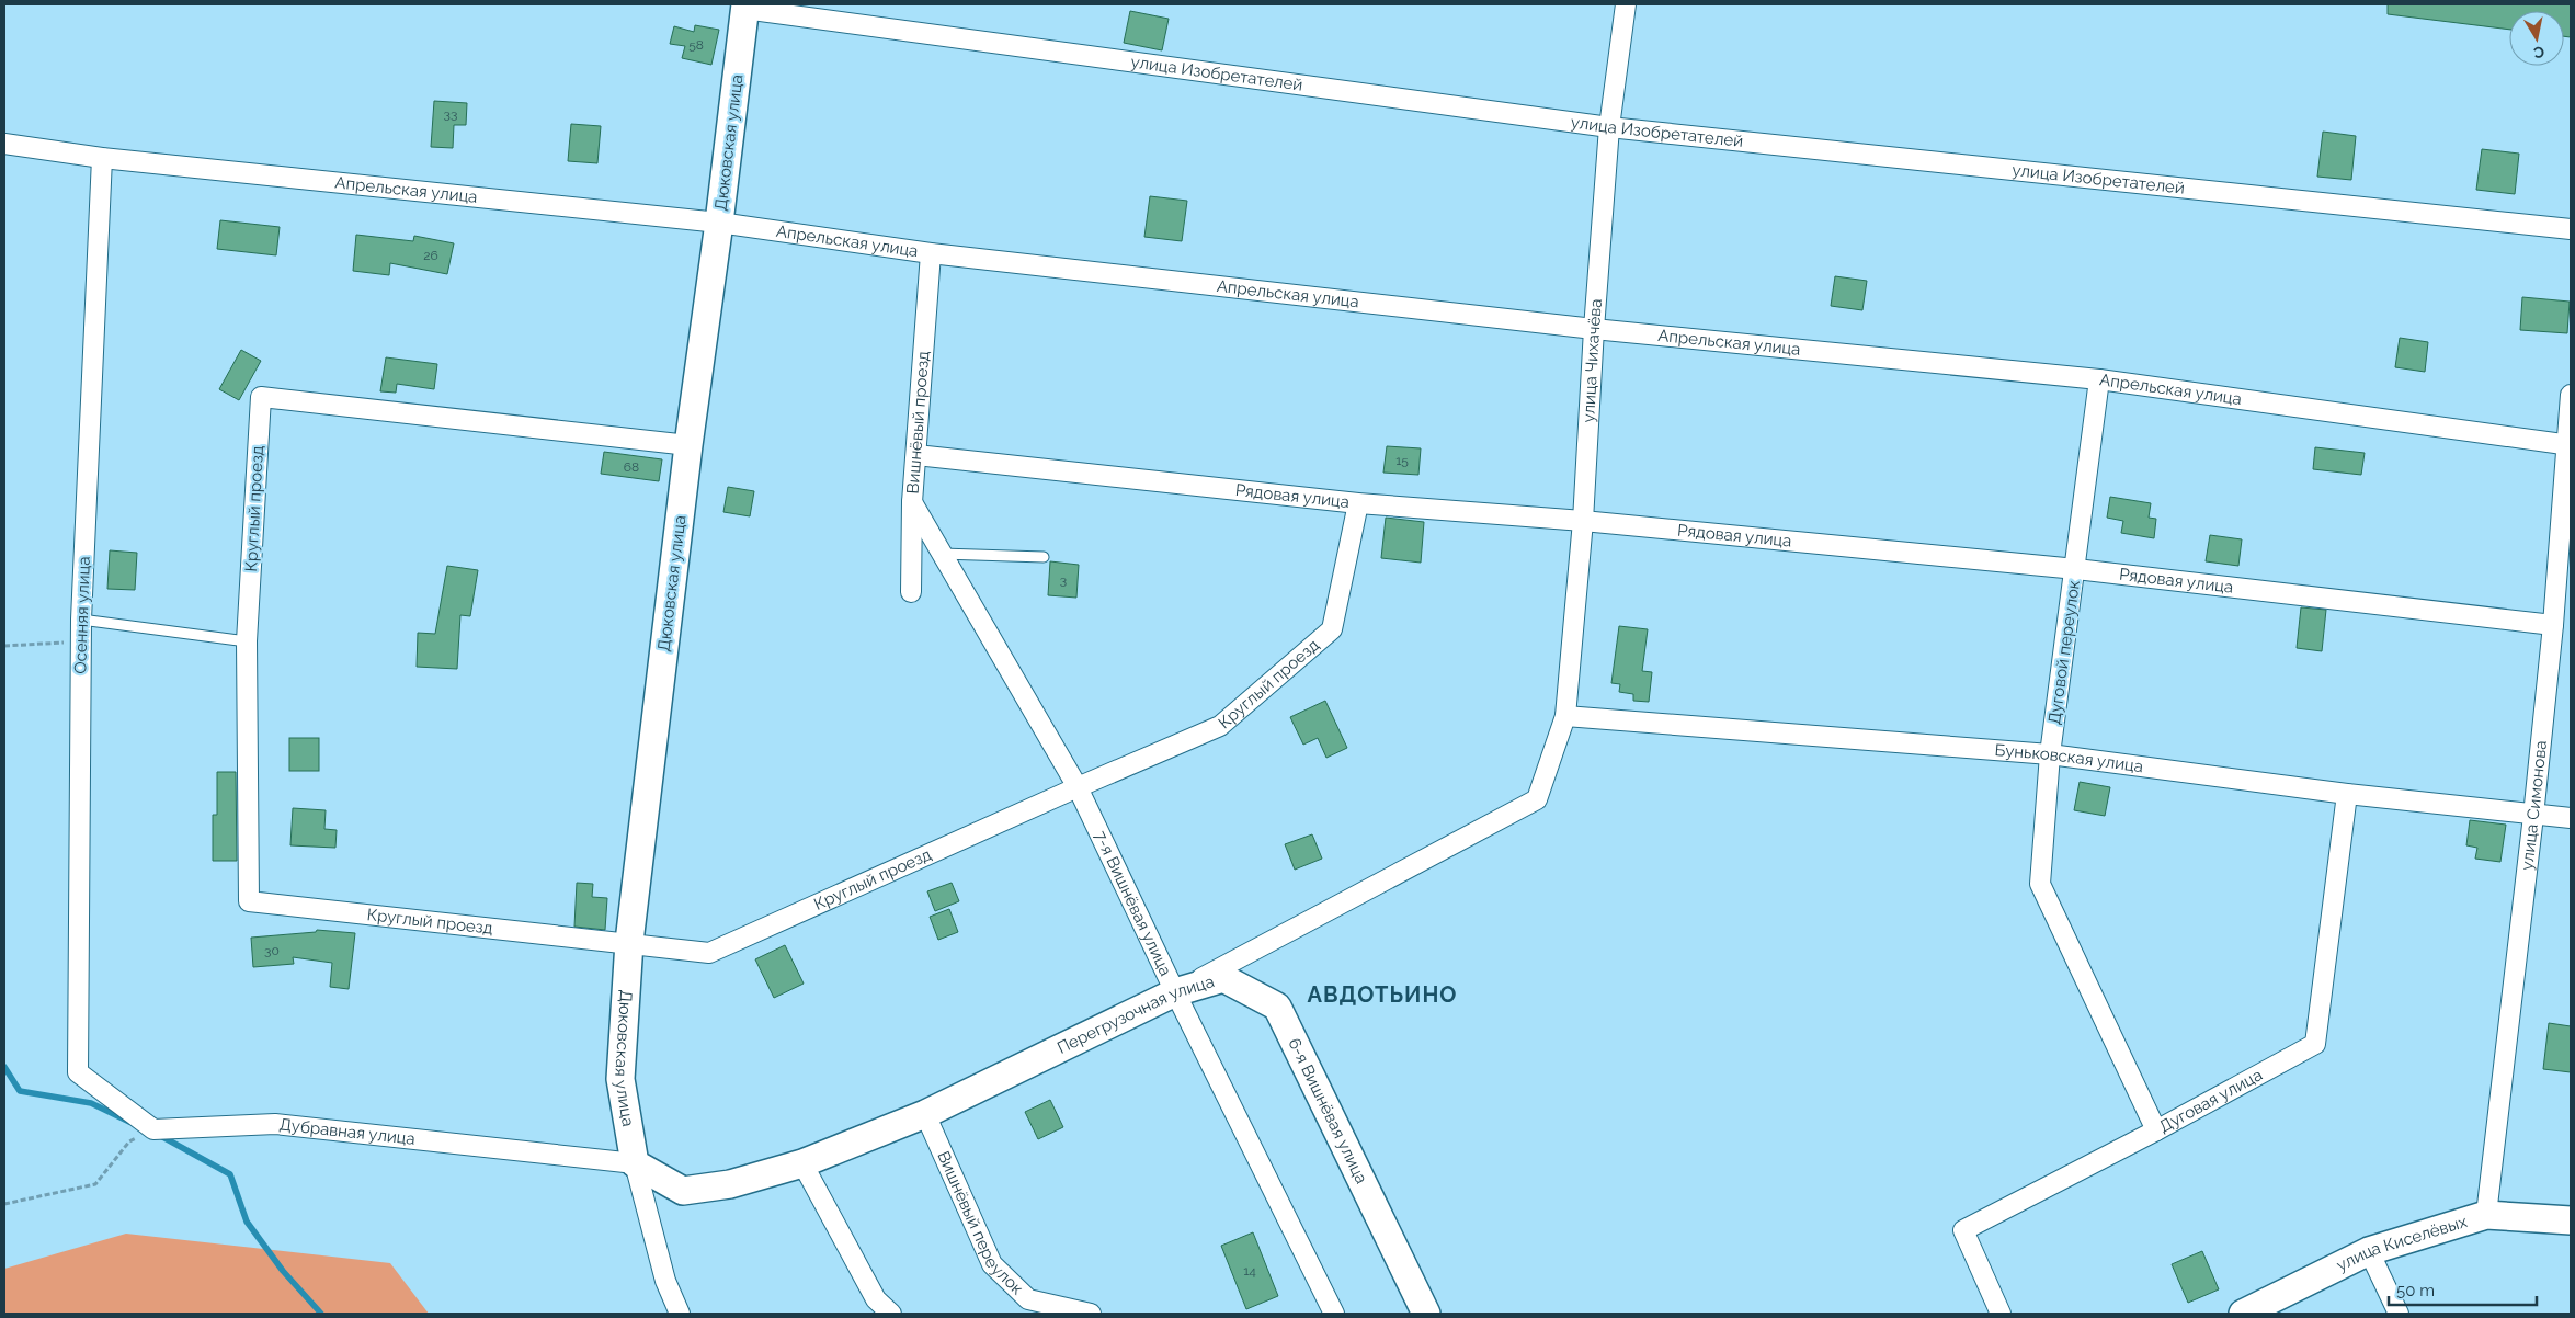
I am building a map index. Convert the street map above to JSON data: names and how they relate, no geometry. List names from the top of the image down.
{
  "streets": {
    "street": [
      "улица Изобретателей",
      "Дюковская улица",
      "Апрельская улица",
      "улица Чихачёва",
      "Вишнёвый проезд",
      "Рядовая улица",
      "Круглый проезд",
      "Осенняя улица",
      "Дуговой переулок",
      "Буньковская улица",
      "улица Симонова",
      "7-я Вишнёвая улица",
      "Перегрузочная улица",
      "Дуговая улица",
      "6-я Вишнёвая улица",
      "Дубравная улица",
      "Вишнёвый переулок",
      "улица Киселёвых"
    ]
  },
  "crossings": [
    ["улица Изобретателей", "Дюковская улица"],
    ["улица Изобретателей", "улица Чихачёва"],
    ["Дюковская улица", "Апрельская улица"],
    ["Дюковская улица", "Круглый проезд"],
    ["Дюковская улица", "Перегрузочная улица"],
    ["Дюковская улица", "Дубравная улица"],
    ["Апрельская улица", "улица Чихачёва"],
    ["Апрельская улица", "Вишнёвый проезд"],
    ["Апрельская улица", "Осенняя улица"],
    ["Апрельская улица", "Дуговой переулок"],
    ["Апрельская улица", "улица Симонова"],
    ["улица Чихачёва", "Рядовая улица"],
    ["улица Чихачёва", "Буньковская улица"],
    ["улица Чихачёва", "Перегрузочная улица"],
    ["Вишнёвый проезд", "Рядовая улица"],
    ["Вишнёвый проезд", "7-я Вишнёвая улица"],
    ["Рядовая улица", "Круглый проезд"],
    ["Рядовая улица", "Дуговой переулок"],
    ["Рядовая улица", "улица Симонова"],
    ["Круглый проезд", "7-я Вишнёвая улица"],
    ["Осенняя улица", "Дубравная улица"],
    ["Дуговой переулок", "Буньковская улица"],
    ["Дуговой переулок", "Дуговая улица"],
    ["Буньковская улица", "улица Симонова"],
    ["Буньковская улица", "Перегрузочная улица"],
    ["Буньковская улица", "Дуговая улица"],
    ["улица Симонова", "улица Киселёвых"],
    ["7-я Вишнёвая улица", "Перегрузочная улица"],
    ["7-я Вишнёвая улица", "6-я Вишнёвая улица"],
    ["Перегрузочная улица", "6-я Вишнёвая улица"],
    ["Перегрузочная улица", "Дубравная улица"],
    ["Перегрузочная улица", "Вишнёвый переулок"]
  ],
  "districts": ["АВДОТЬИНО"],
  "house_numbers": [
    "58",
    "33",
    "26",
    "15",
    "68",
    "3",
    "30",
    "14"
  ],
  "scale_bar": "50 m",
  "north": "bottom"
}
